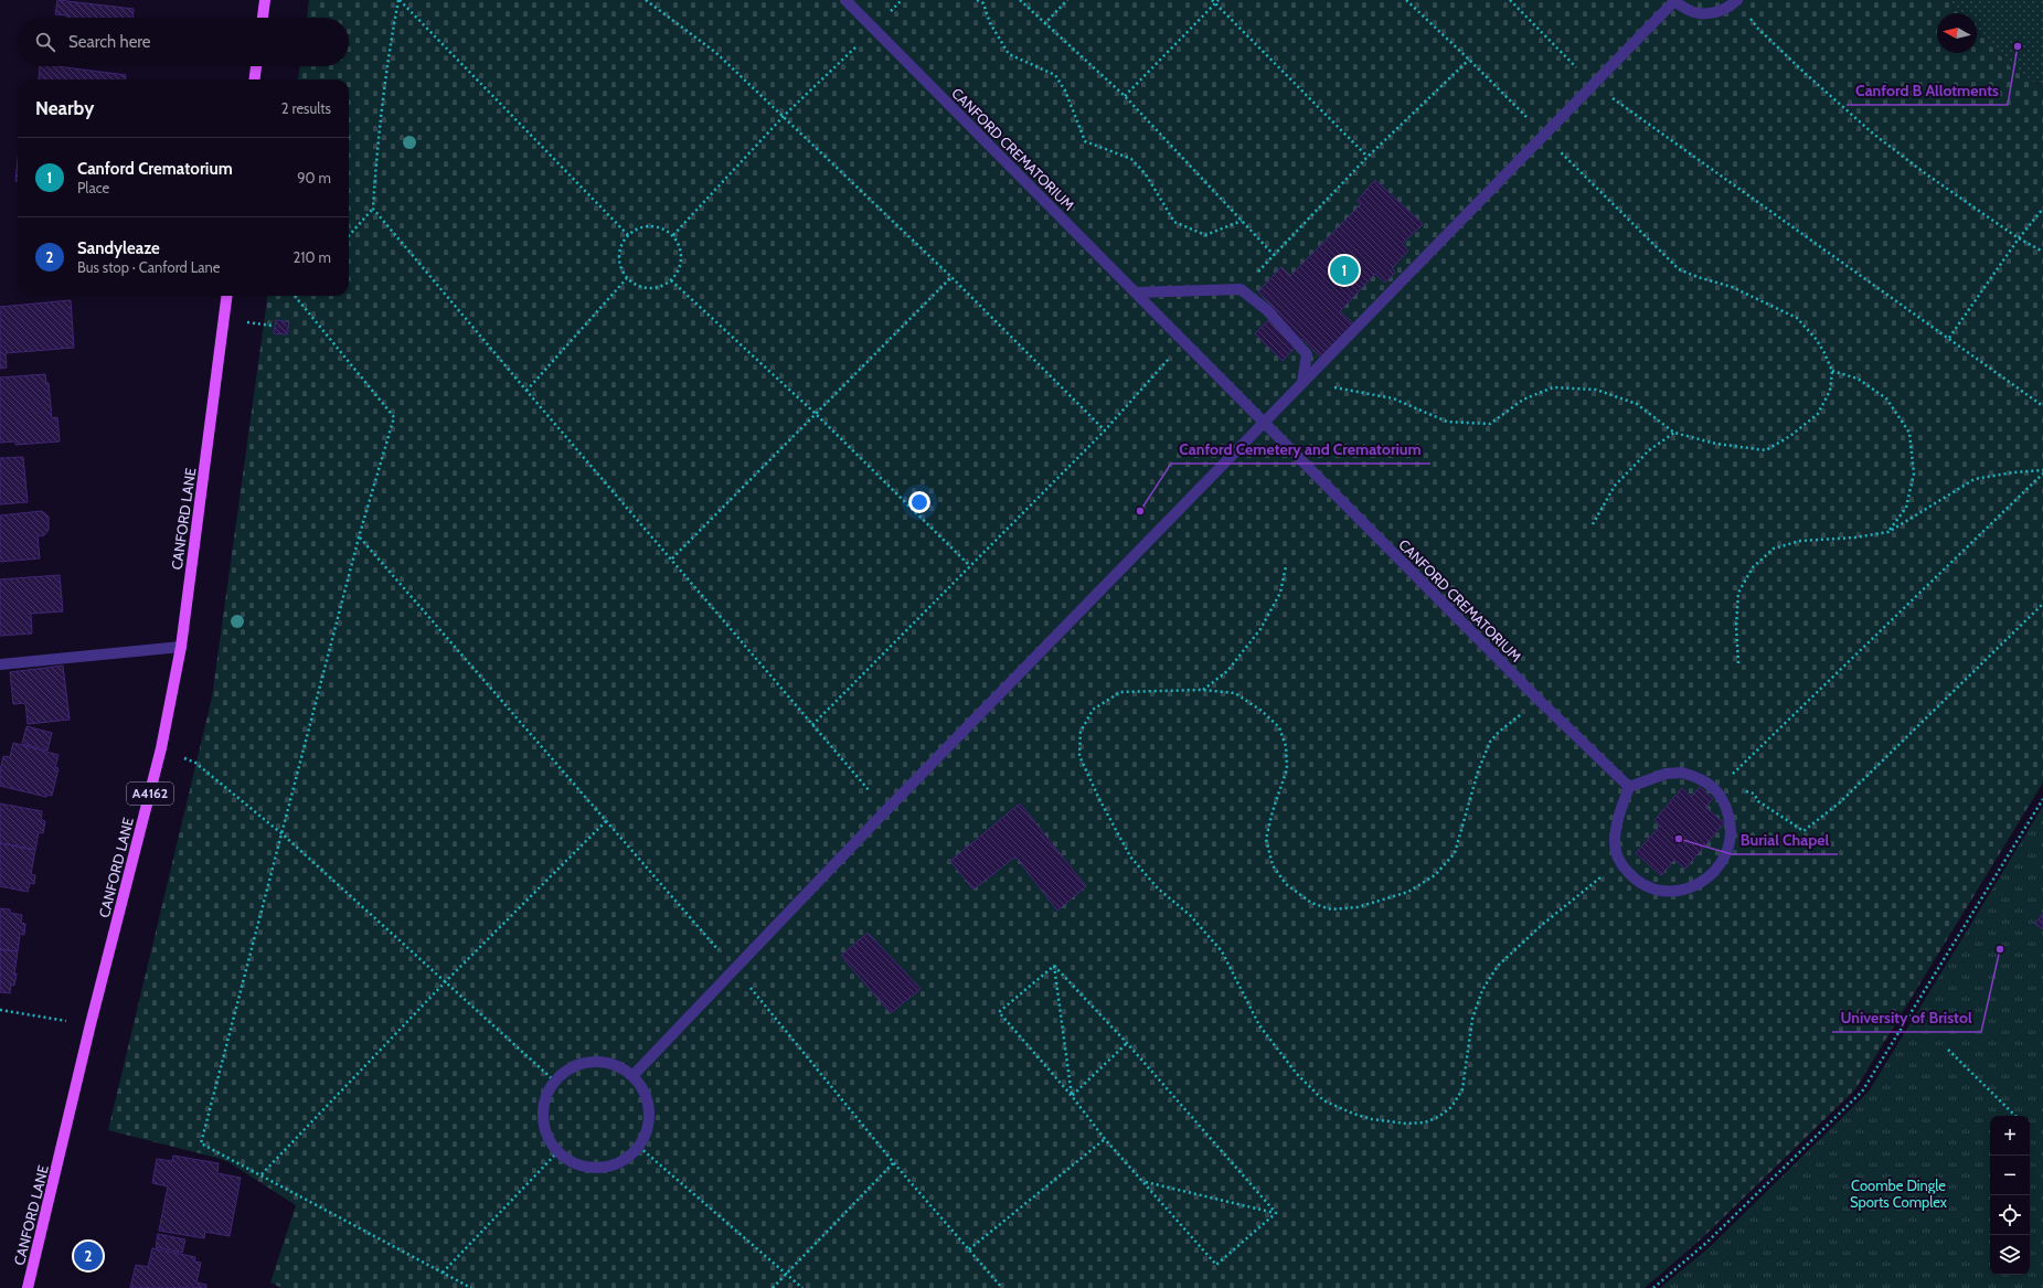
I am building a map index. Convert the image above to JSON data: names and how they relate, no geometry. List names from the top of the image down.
{
  "streets": {
    "main road": ["CANFORD LANE", "A4162"],
    "lane": ["CANFORD CREMATORIUM"]
  },
  "parks": ["Coombe Dingle Sports Complex"],
  "places": [
    "Canford B Allotments",
    "Canford Cemetery and Crematorium",
    "Burial Chapel",
    "University of Bristol"
  ],
  "north": "left",
  "page": {
    "search": "Search here",
    "heading": ["Nearby", "2 results"],
    "list": [
      {
        "mark": "1",
        "name": "Canford Crematorium",
        "note": "Place",
        "value": "90 m"
      },
      {
        "mark": "2",
        "name": "Sandyleaze",
        "note": "Bus stop · Canford Lane",
        "value": "210 m"
      }
    ],
    "pins": ["1", "2"],
    "map_buttons": ["+", "−"]
  }
}
